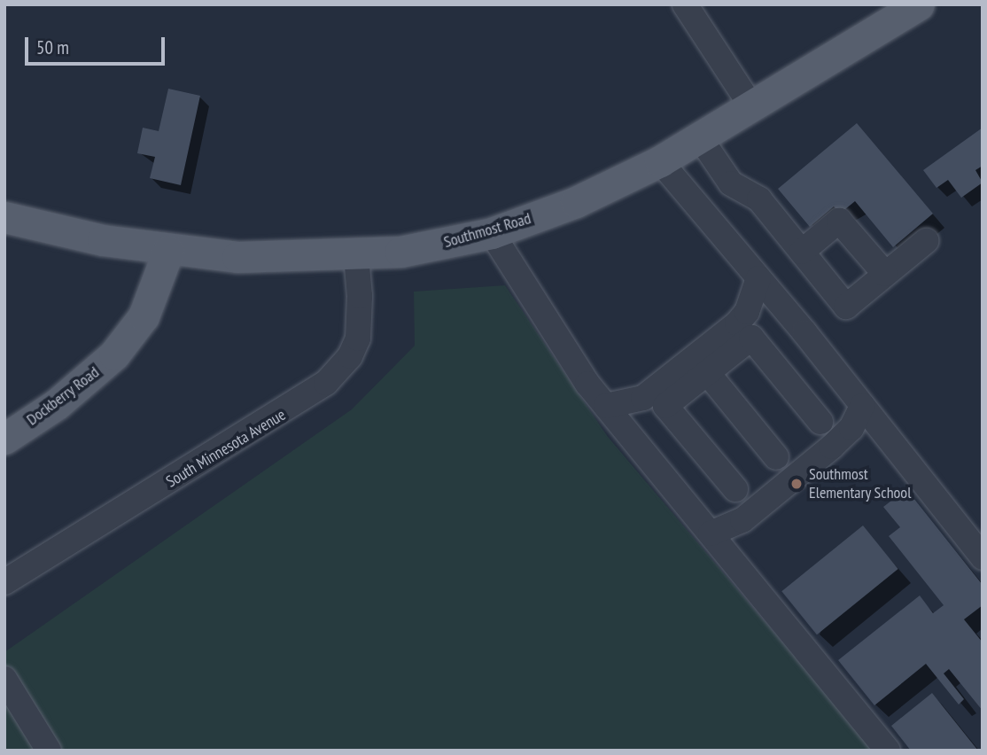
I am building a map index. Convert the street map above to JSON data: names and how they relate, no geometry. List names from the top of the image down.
{
  "streets": {
    "main road": ["Southmost Road", "Dockberry Road"],
    "street": ["South Minnesota Avenue"]
  },
  "crossings": [
    ["Southmost Road", "Dockberry Road"],
    ["Southmost Road", "South Minnesota Avenue"]
  ],
  "places": ["Southmost Elementary School"],
  "scale_bar": "50 m"
}
